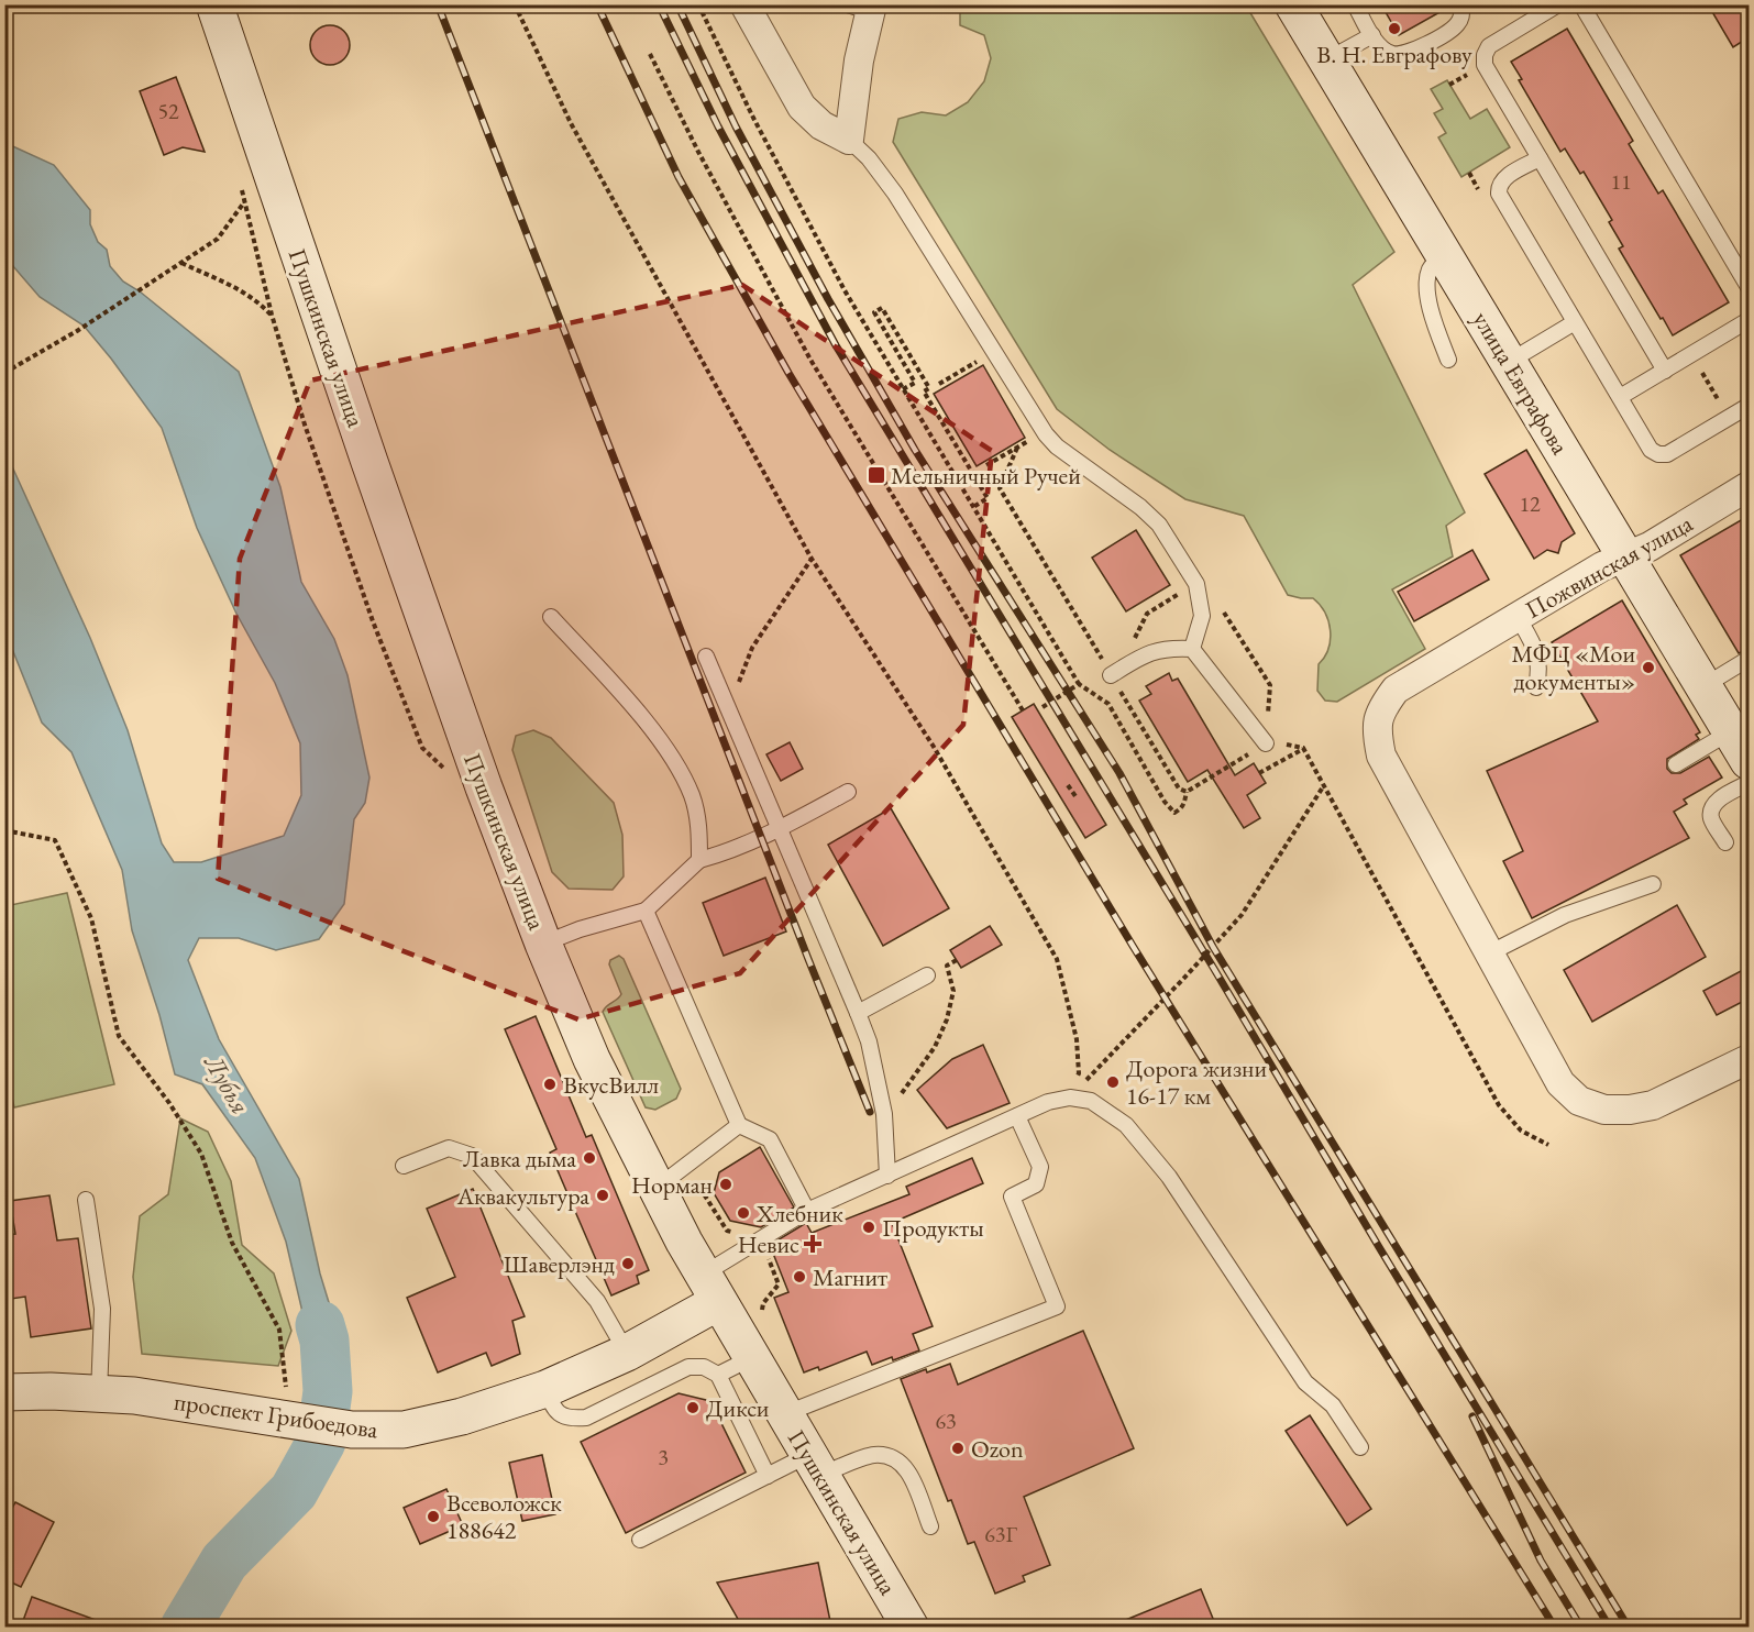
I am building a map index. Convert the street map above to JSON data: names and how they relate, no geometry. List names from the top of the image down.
{
  "streets": {
    "street": [
      "Пушкинская улица",
      "улица Евграфова",
      "Пожвинская улица",
      "проспект Грибоедова"
    ]
  },
  "crossings": [
    ["Пушкинская улица", "проспект Грибоедова"],
    ["улица Евграфова", "Пожвинская улица"]
  ],
  "water": ["Лубья"],
  "places": {
    "other": [
      "В. Н. Евграфову",
      "МФЦ «Мои документы»",
      "Дорога жизни 16-17 км",
      "ВкусВилл",
      "Лавка дыма",
      "Норман",
      "Аквакультура",
      "Хлебник",
      "Продукты",
      "Шаверлэнд",
      "Магнит",
      "Дикси",
      "Ozon",
      "Всеволожск 188642"
    ],
    "transit": ["Мельничный Ручей"],
    "health": ["Невис"]
  },
  "house_numbers": [
    "52",
    "11",
    "12",
    "63",
    "3",
    "63Г"
  ]
}
